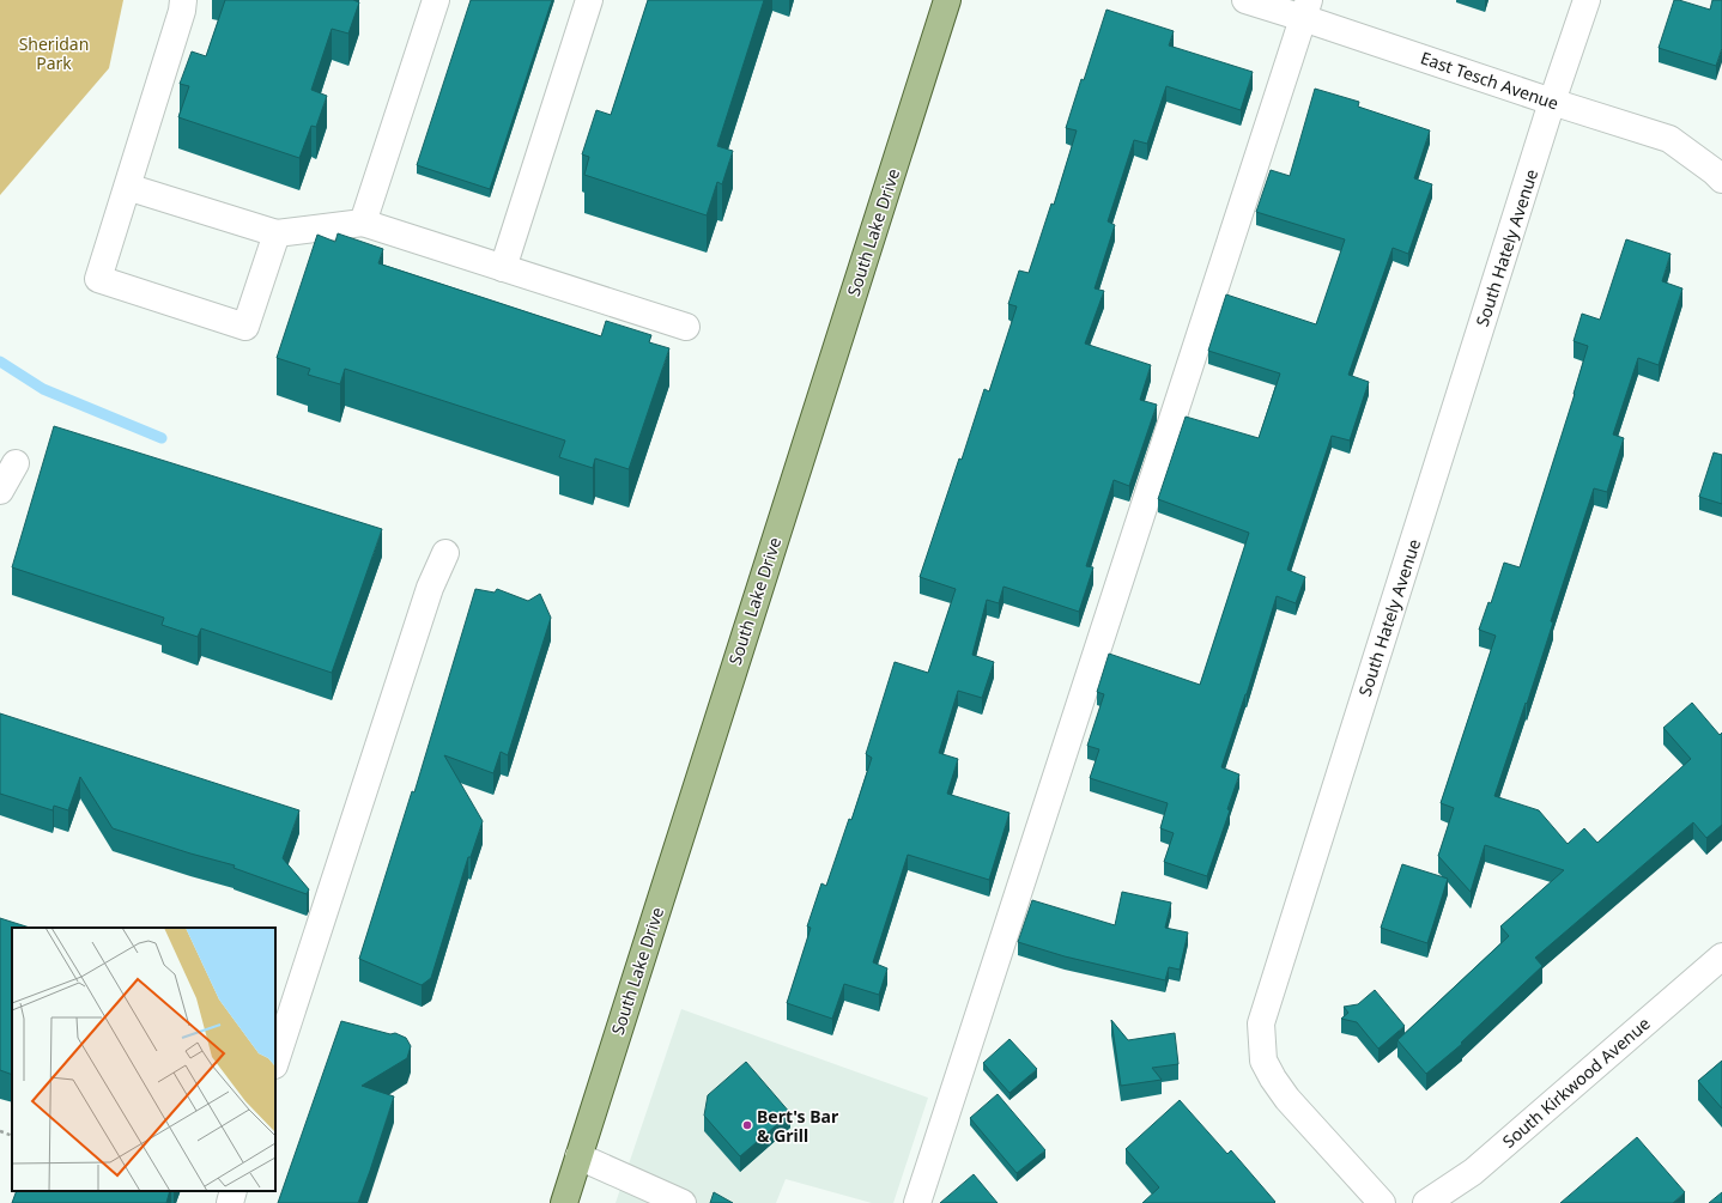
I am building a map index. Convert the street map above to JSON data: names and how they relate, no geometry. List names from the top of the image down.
{
  "streets": {
    "main road": ["South Lake Drive"],
    "street": ["East Tesch Avenue", "South Hately Avenue", "South Kirkwood Avenue"]
  },
  "crossings": [
    ["East Tesch Avenue", "South Hately Avenue"]
  ],
  "parks": ["Sheridan Park"],
  "places": ["Bert's Bar & Grill"]
}
